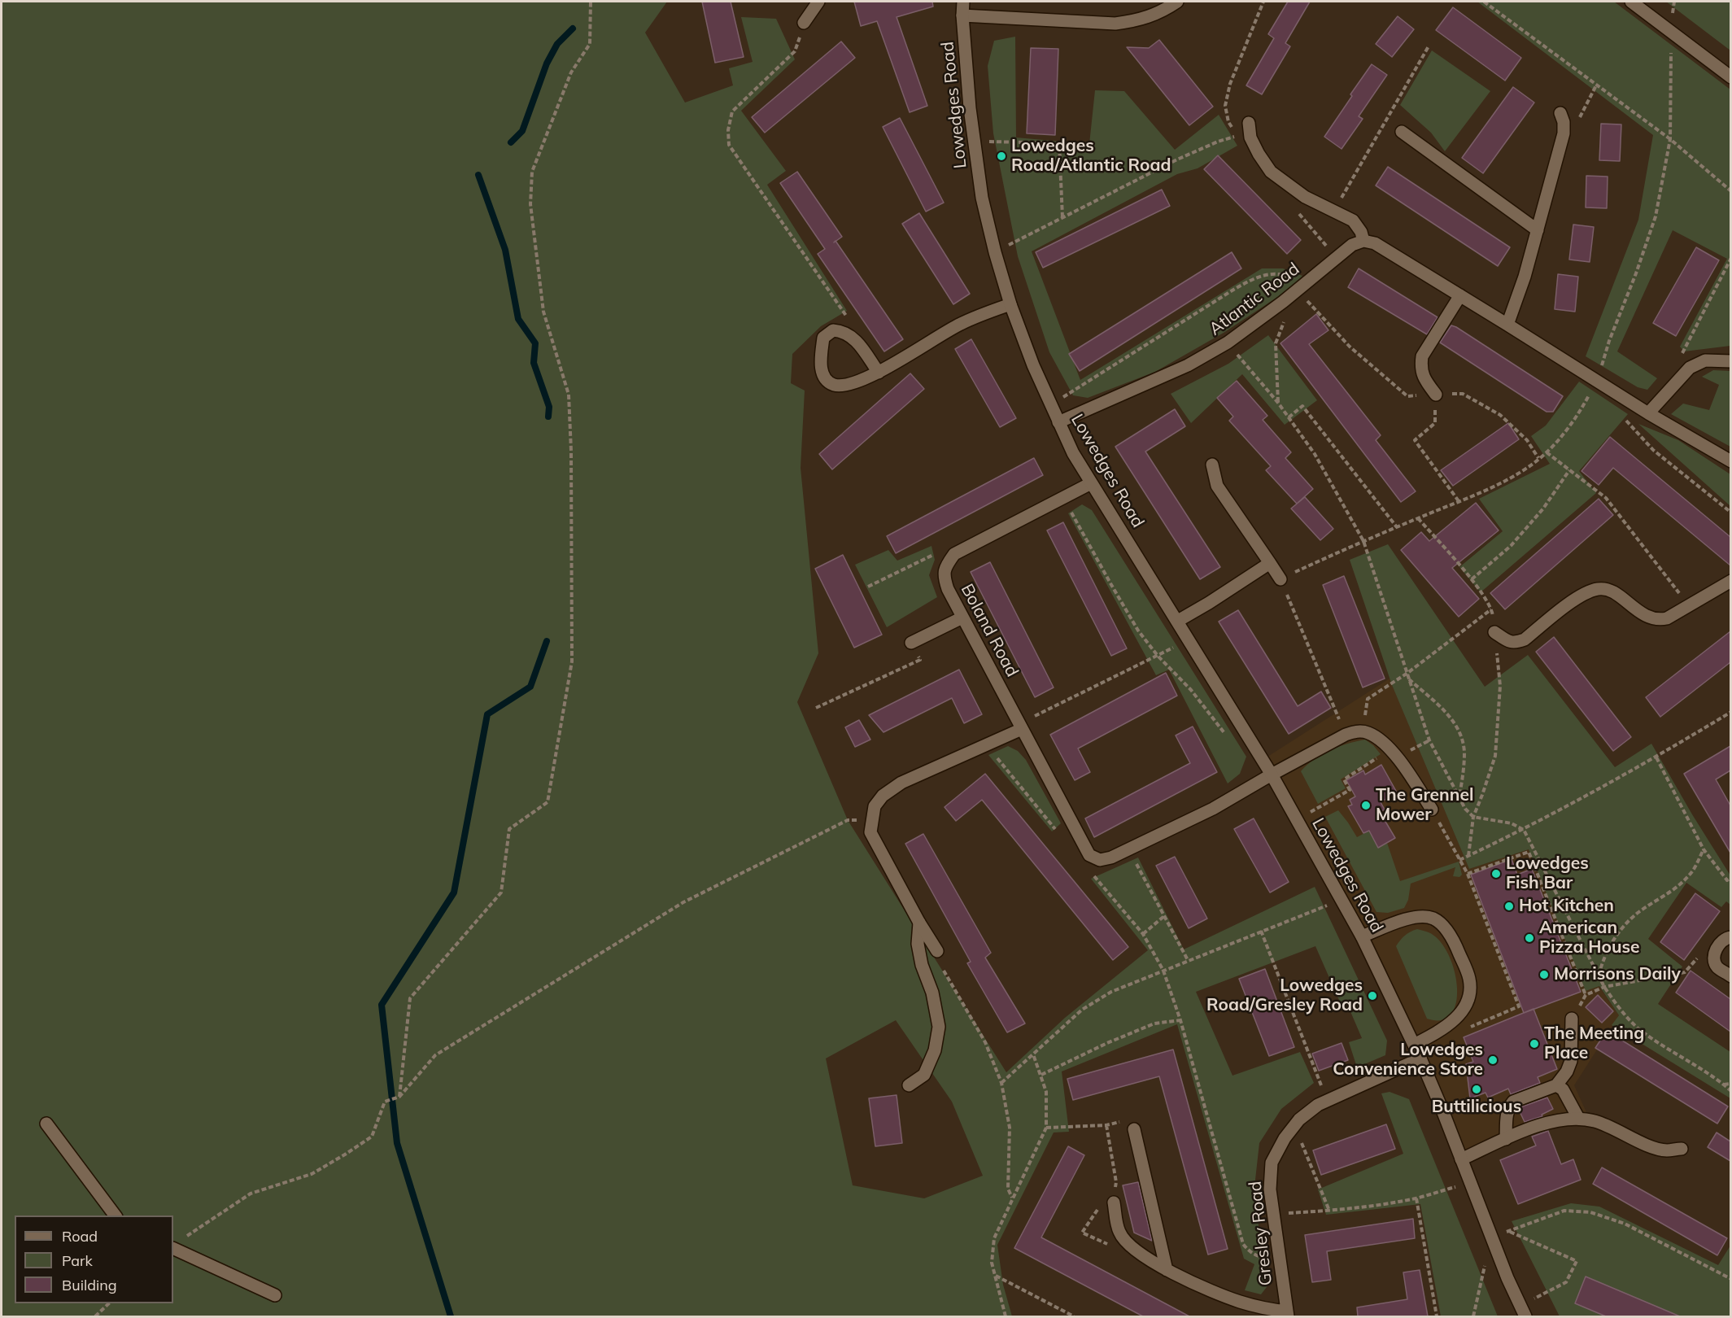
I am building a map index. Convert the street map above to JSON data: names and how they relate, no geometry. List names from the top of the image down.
{
  "streets": {
    "street": [
      "Lowedges Road",
      "Atlantic Road",
      "Boland Road",
      "Gresley Road"
    ]
  },
  "crossings": [
    ["Lowedges Road", "Atlantic Road"],
    ["Lowedges Road", "Gresley Road"]
  ],
  "places": [
    "Lowedges Road/Atlantic Road",
    "The Grennel Mower",
    "Lowedges Fish Bar",
    "Hot Kitchen",
    "American Pizza House",
    "Morrisons Daily",
    "Lowedges Road/Gresley Road",
    "The Meeting Place",
    "Lowedges Convenience Store",
    "Buttilicious"
  ],
  "legend": ["Road", "Park", "Building"]
}
